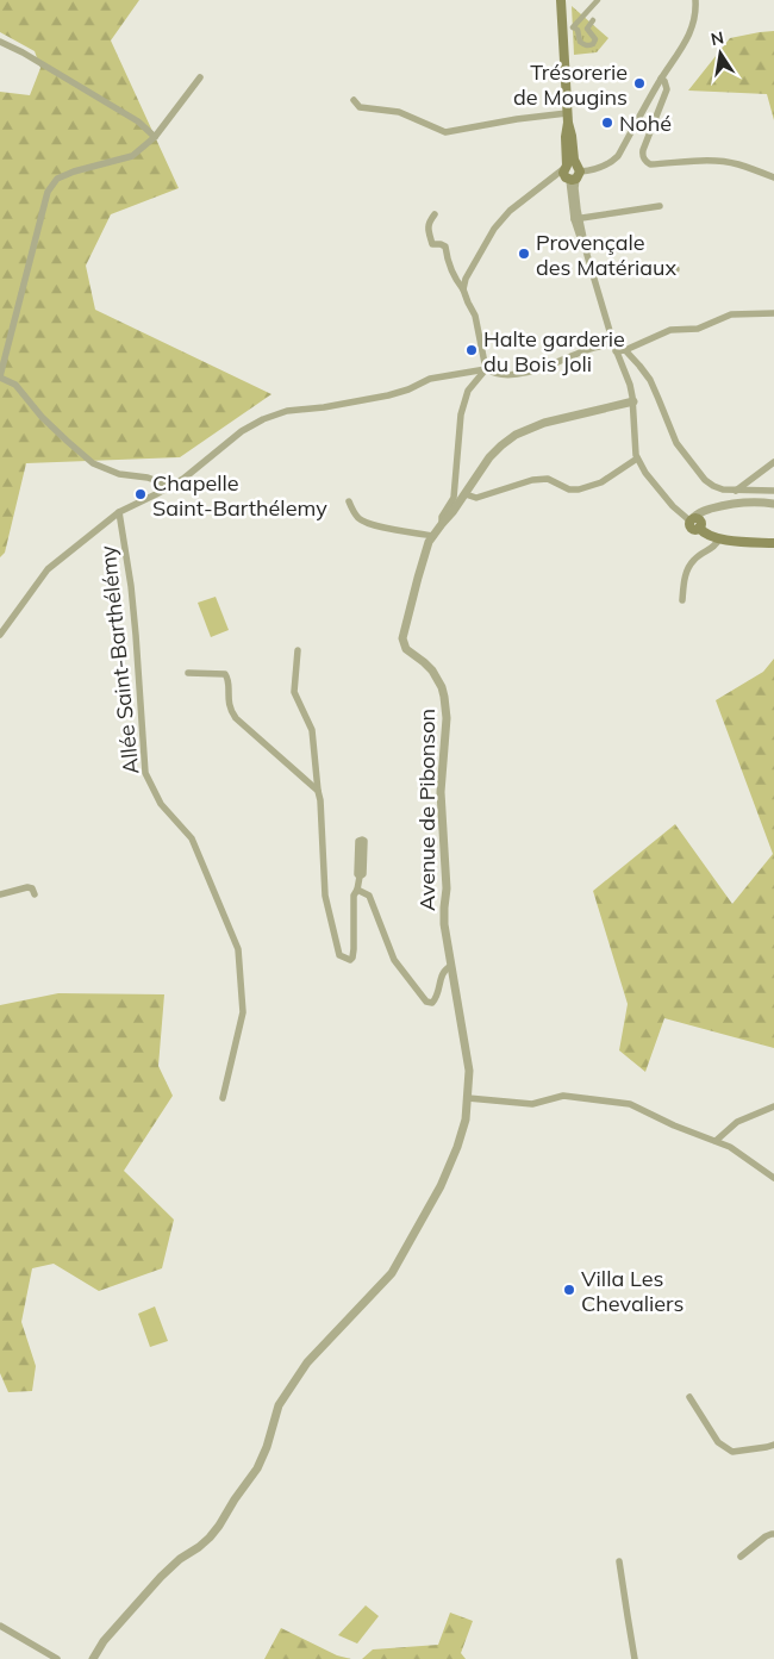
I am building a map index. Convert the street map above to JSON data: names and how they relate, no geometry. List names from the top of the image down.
{
  "streets": {
    "street": ["Allée Saint-Barthélémy", "Avenue de Pibonson"]
  },
  "places": [
    "Trésorerie de Mougins",
    "Nohé",
    "Provençale des Matériaux",
    "Halte garderie du Bois Joli",
    "Chapelle Saint-Barthélemy",
    "Villa Les Chevaliers"
  ],
  "north": "top"
}
